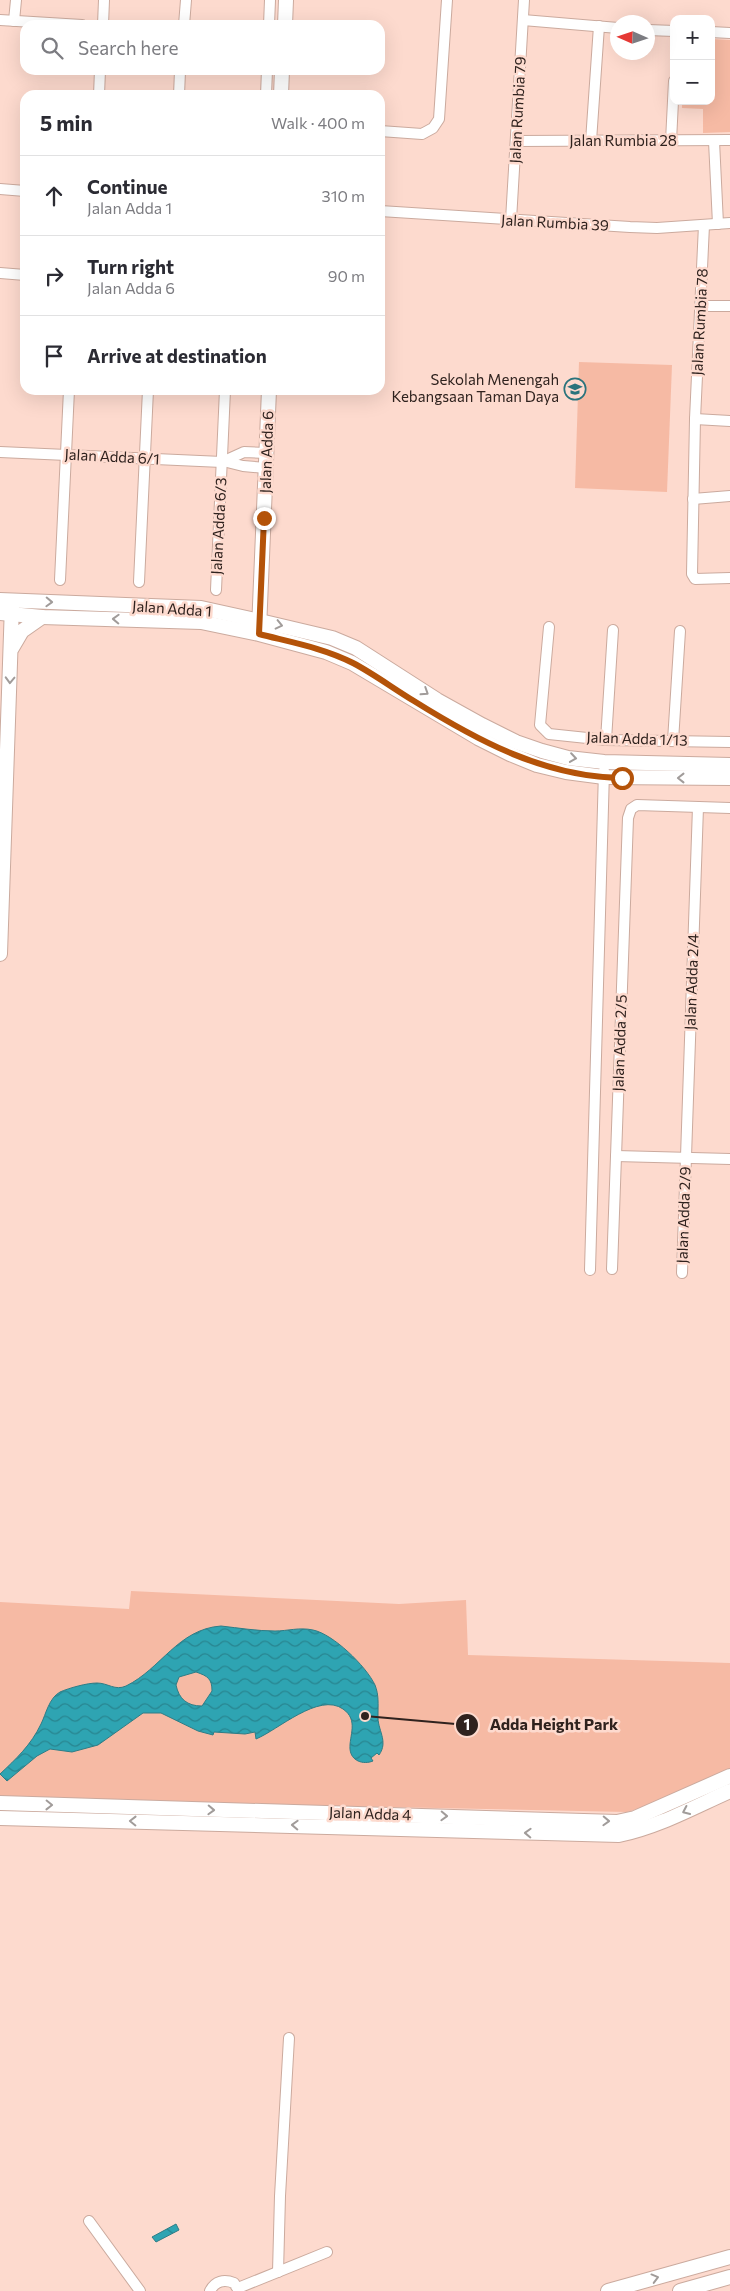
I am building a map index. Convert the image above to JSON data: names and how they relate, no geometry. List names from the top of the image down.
{
  "streets": {
    "street": [
      "Jalan Rumbia 79",
      "Jalan Rumbia 28",
      "Jalan Rumbia 39",
      "Jalan Rumbia 78",
      "Jalan Adda 6",
      "Jalan Adda 6/1",
      "Jalan Adda 6/3",
      "Jalan Adda 1",
      "Jalan Adda 1/13",
      "Jalan Adda 2/4",
      "Jalan Adda 2/5",
      "Jalan Adda 2/9",
      "Jalan Adda 4"
    ]
  },
  "crossings": [
    ["Jalan Rumbia 79", "Jalan Rumbia 28"],
    ["Jalan Rumbia 79", "Jalan Rumbia 39"],
    ["Jalan Rumbia 39", "Jalan Rumbia 78"],
    ["Jalan Adda 6", "Jalan Adda 1"],
    ["Jalan Adda 6/1", "Jalan Adda 6/3"],
    ["Jalan Adda 2/4", "Jalan Adda 2/5"],
    ["Jalan Adda 2/4", "Jalan Adda 2/9"]
  ],
  "places": {
    "school or university": ["Sekolah Menengah Kebangsaan Taman Daya"],
    "other": ["Adda Height Park"]
  },
  "north": "left",
  "page": {
    "map_buttons": ["+", "−"],
    "search": "Search here",
    "heading": ["5 min", "Walk · 400 m"],
    "list": [
      ["Continue", "Jalan Adda 1", "310 m"],
      ["Turn right", "Jalan Adda 6", "90 m"],
      "Arrive at destination"
    ]
  }
}
